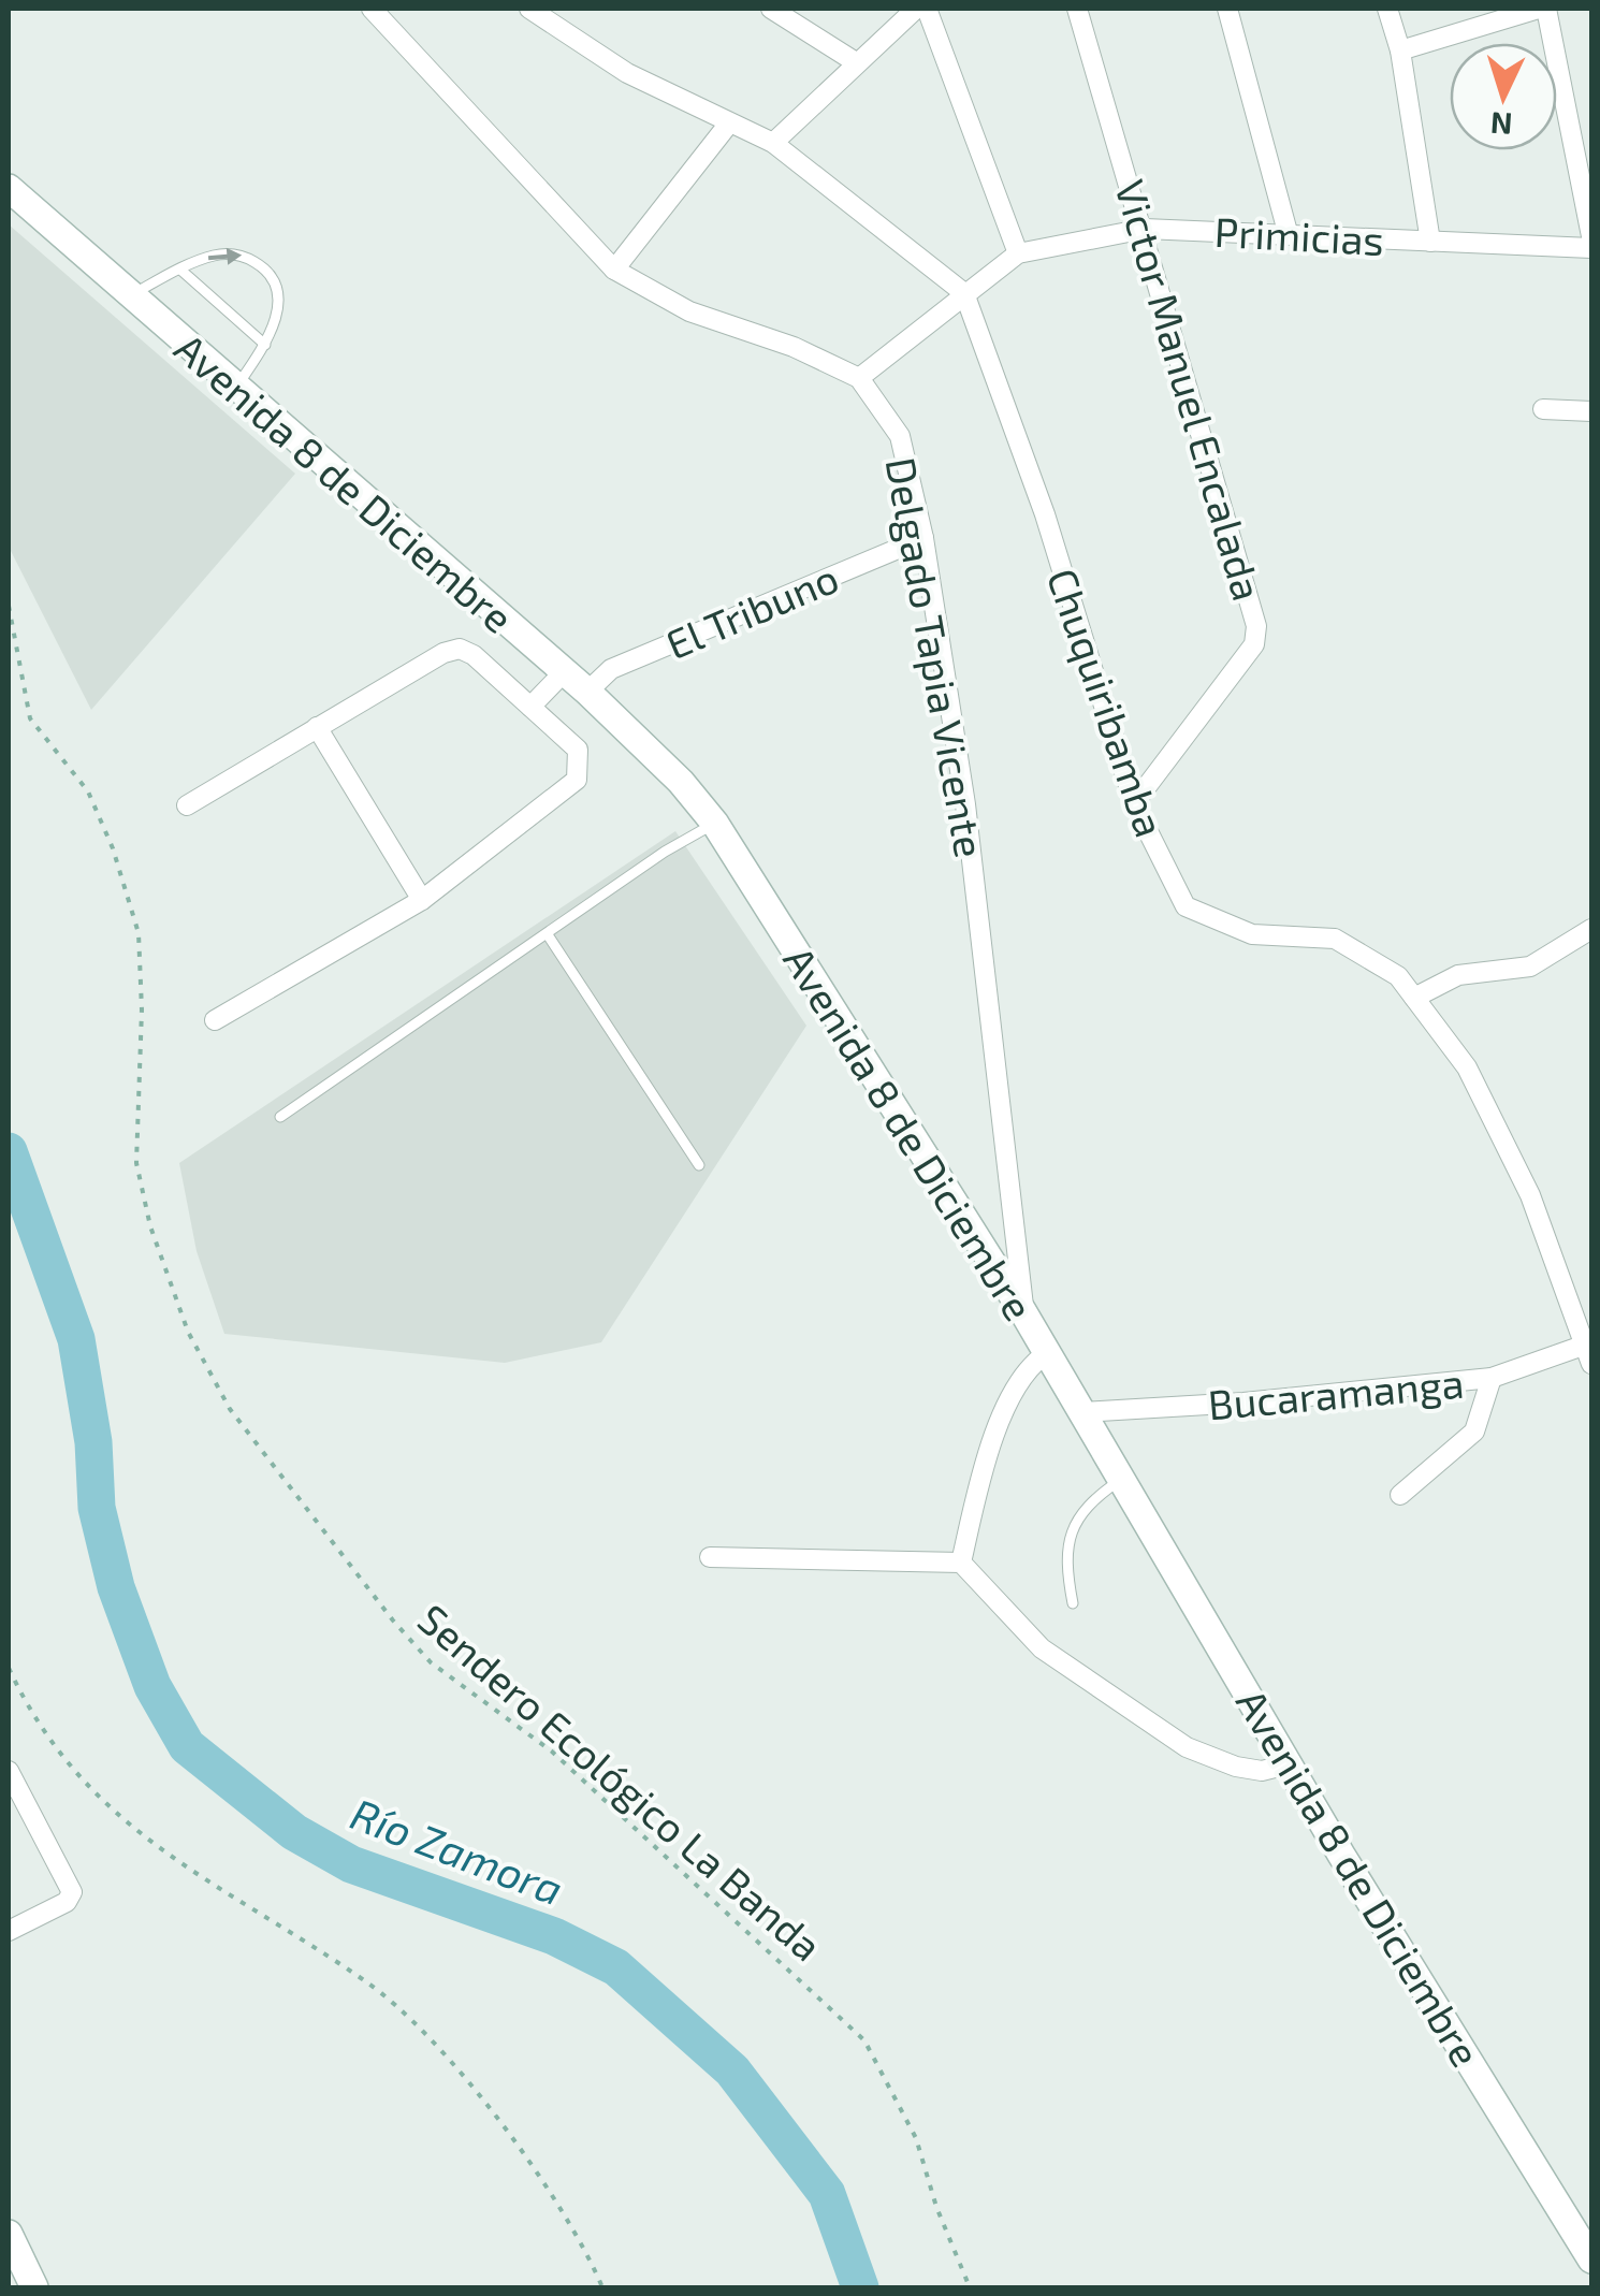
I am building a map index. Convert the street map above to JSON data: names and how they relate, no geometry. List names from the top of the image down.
{
  "streets": {
    "main road": ["Avenida 8 de Diciembre"],
    "street": [
      "Primicias",
      "Victor Manuel Encalada",
      "El Tribuno",
      "Delgado Tapia Vicente",
      "Chuquiribamba",
      "Bucaramanga"
    ],
    "path": ["Sendero Ecológico La Banda"]
  },
  "crossings": [
    ["Primicias", "Victor Manuel Encalada"],
    ["Primicias", "Delgado Tapia Vicente"],
    ["Primicias", "Chuquiribamba"],
    ["Victor Manuel Encalada", "Chuquiribamba"],
    ["Avenida 8 de Diciembre", "El Tribuno"],
    ["Avenida 8 de Diciembre", "Delgado Tapia Vicente"],
    ["Avenida 8 de Diciembre", "Bucaramanga"],
    ["El Tribuno", "Delgado Tapia Vicente"],
    ["Chuquiribamba", "Bucaramanga"]
  ],
  "water": ["Río Zamora"],
  "north": "bottom"
}
